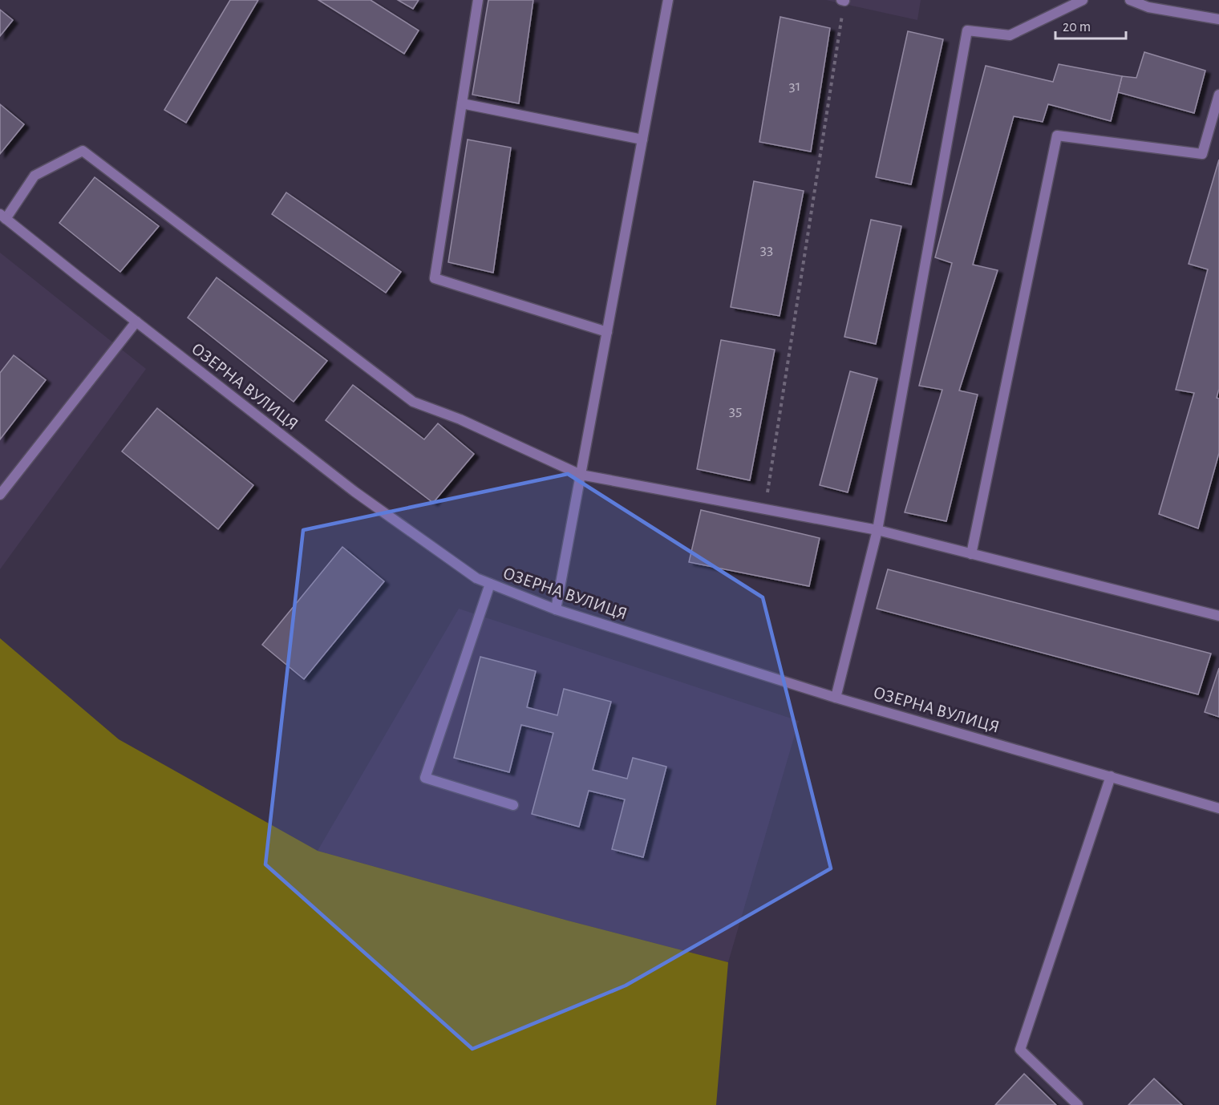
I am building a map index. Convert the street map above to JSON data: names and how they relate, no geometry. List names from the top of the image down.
{
  "streets": {
    "street": ["ОЗЕРНА ВУЛИЦЯ"]
  },
  "house_numbers": ["31", "33", "35"],
  "scale_bar": "20 m"
}
